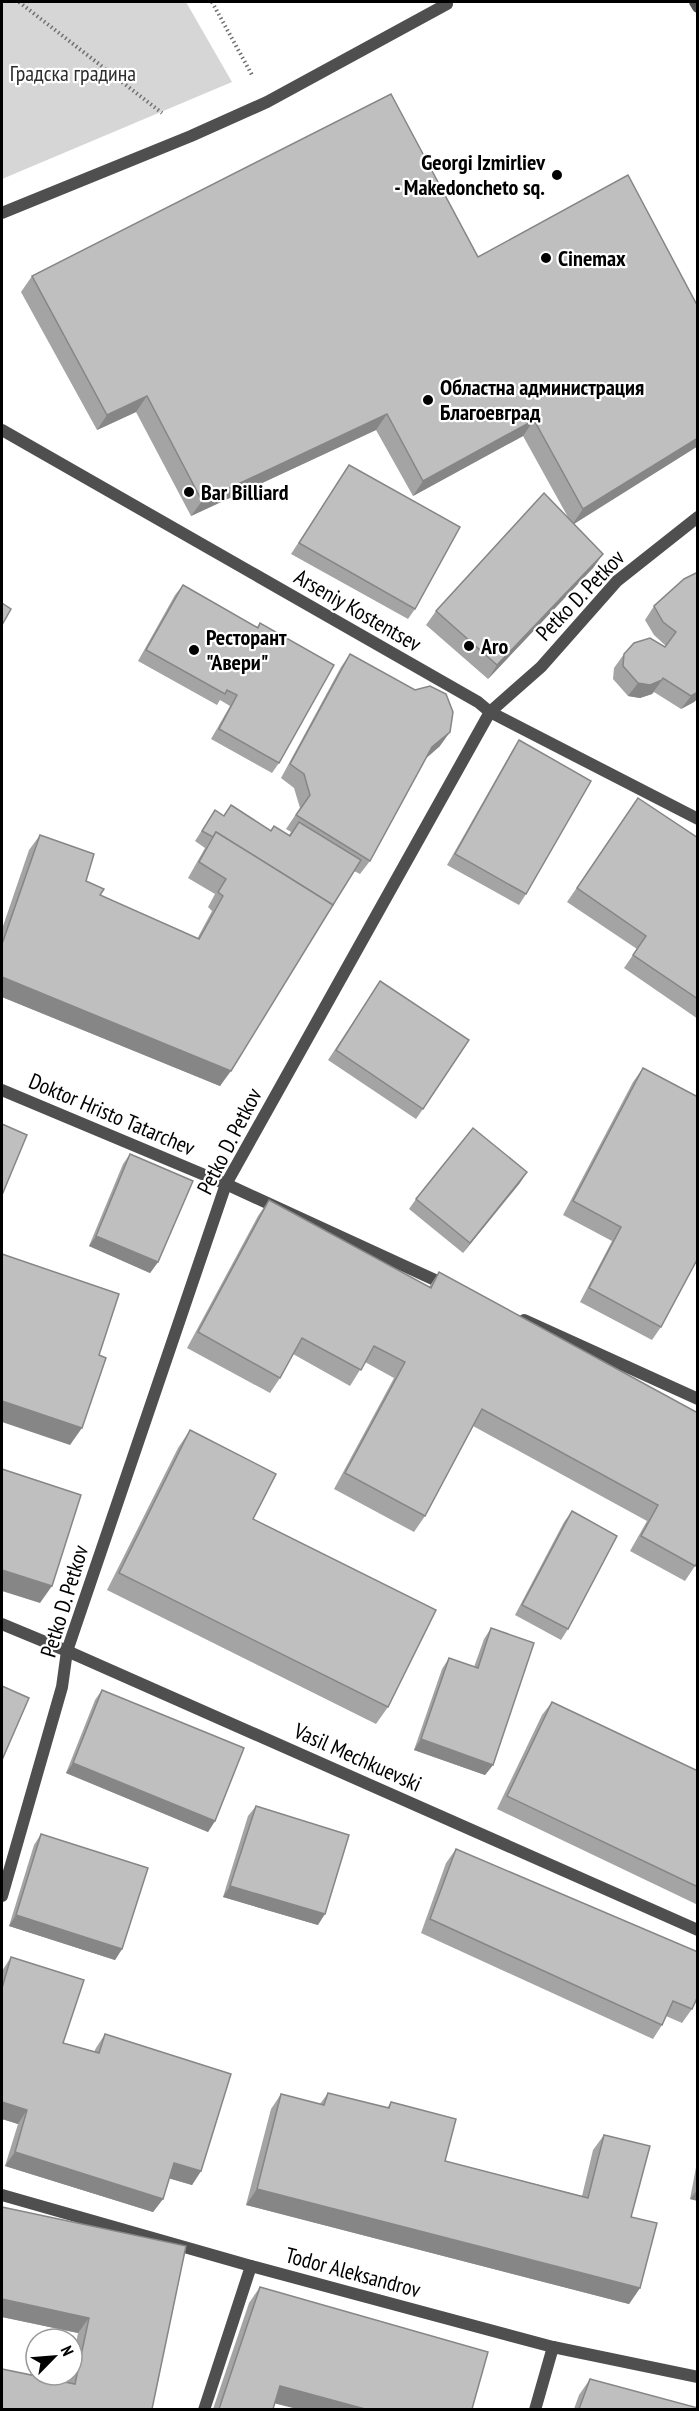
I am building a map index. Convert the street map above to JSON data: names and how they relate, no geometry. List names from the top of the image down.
{
  "streets": {
    "street": [
      "Petko D. Petkov",
      "Arseniy Kostentsev",
      "Doktor Hristo Tatarchev",
      "Vasil Mechkuevski",
      "Todor Aleksandrov"
    ]
  },
  "crossings": [
    ["Petko D. Petkov", "Arseniy Kostentsev"],
    ["Petko D. Petkov", "Doktor Hristo Tatarchev"],
    ["Petko D. Petkov", "Vasil Mechkuevski"]
  ],
  "parks": ["Градска градина"],
  "places": [
    "Georgi Izmirliev - Makedoncheto sq.",
    "Cinemax",
    "Областна администрация Благоевград",
    "Bar Billiard",
    "Aro",
    "Ресторант \"Авери\""
  ],
  "north": "top right"
}
